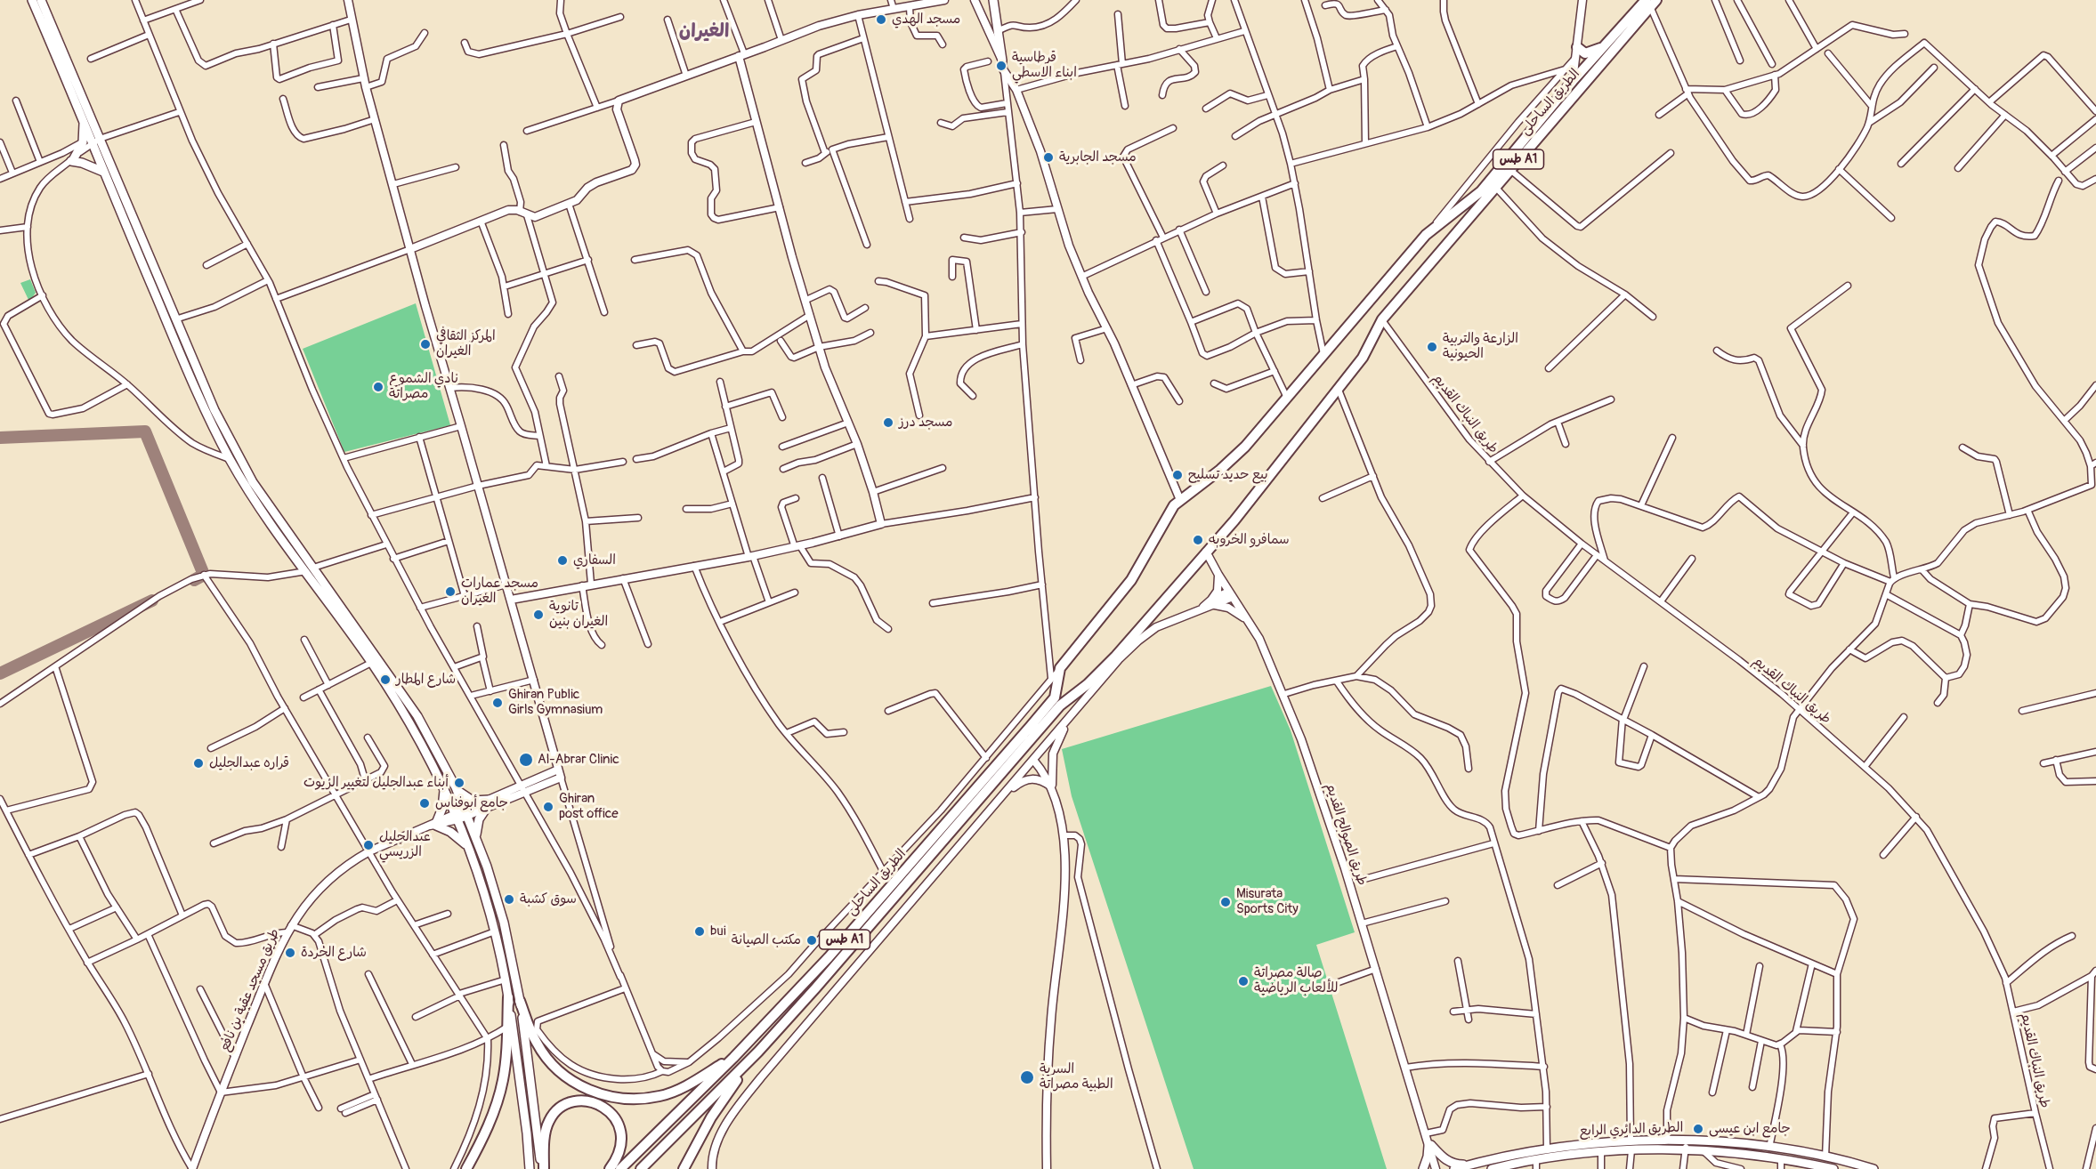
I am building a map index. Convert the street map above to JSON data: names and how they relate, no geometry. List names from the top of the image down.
{
  "streets": {
    "highway": ["الطريق الساحلى", "طس A1"],
    "main road": ["الطريق الدائري الرابع"],
    "street": ["طريق النباك القديم", "طريق الصوالح القديم", "طريق مسجد عقبة بن نافع"]
  },
  "crossings": [
    ["الطريق الساحلى", "طريق النباك القديم"],
    ["الطريق الساحلى", "طريق الصوالح القديم"]
  ],
  "districts": ["الغيران"],
  "places": [
    "مسجد الهدي",
    "قرطاسية ابناء الاسطي",
    "مسجد الجابرية",
    "المركز الثقافي الغيران",
    "الزارعة والتربية الحيونية",
    "نادي الشموع مصراتة",
    "مسجد درز",
    "بيع حديد تسليح",
    "سمافرو الخروبه",
    "السفاري",
    "مسجد عمارات الغيران",
    "تانوية الغيران بنين",
    "شارع المطار",
    "Ghiran Public Girls Gymnasium",
    "Al-Abrar Clinic",
    "قراره عبدالجليل",
    "أبناء عبدالجليل لتغيير الزيوت",
    "جامع أبوفناس",
    "Ghiran post office",
    "عبدالجليل الزريسي",
    "سوق كشبة",
    "Misurata Sports City",
    "bui",
    "مكتب الصيانة",
    "شارع الخردة",
    "صالة مصراتة للألعاب الرياضية",
    "السرية الطبية مصراتة",
    "جامع ابن عيسى"
  ]
}
